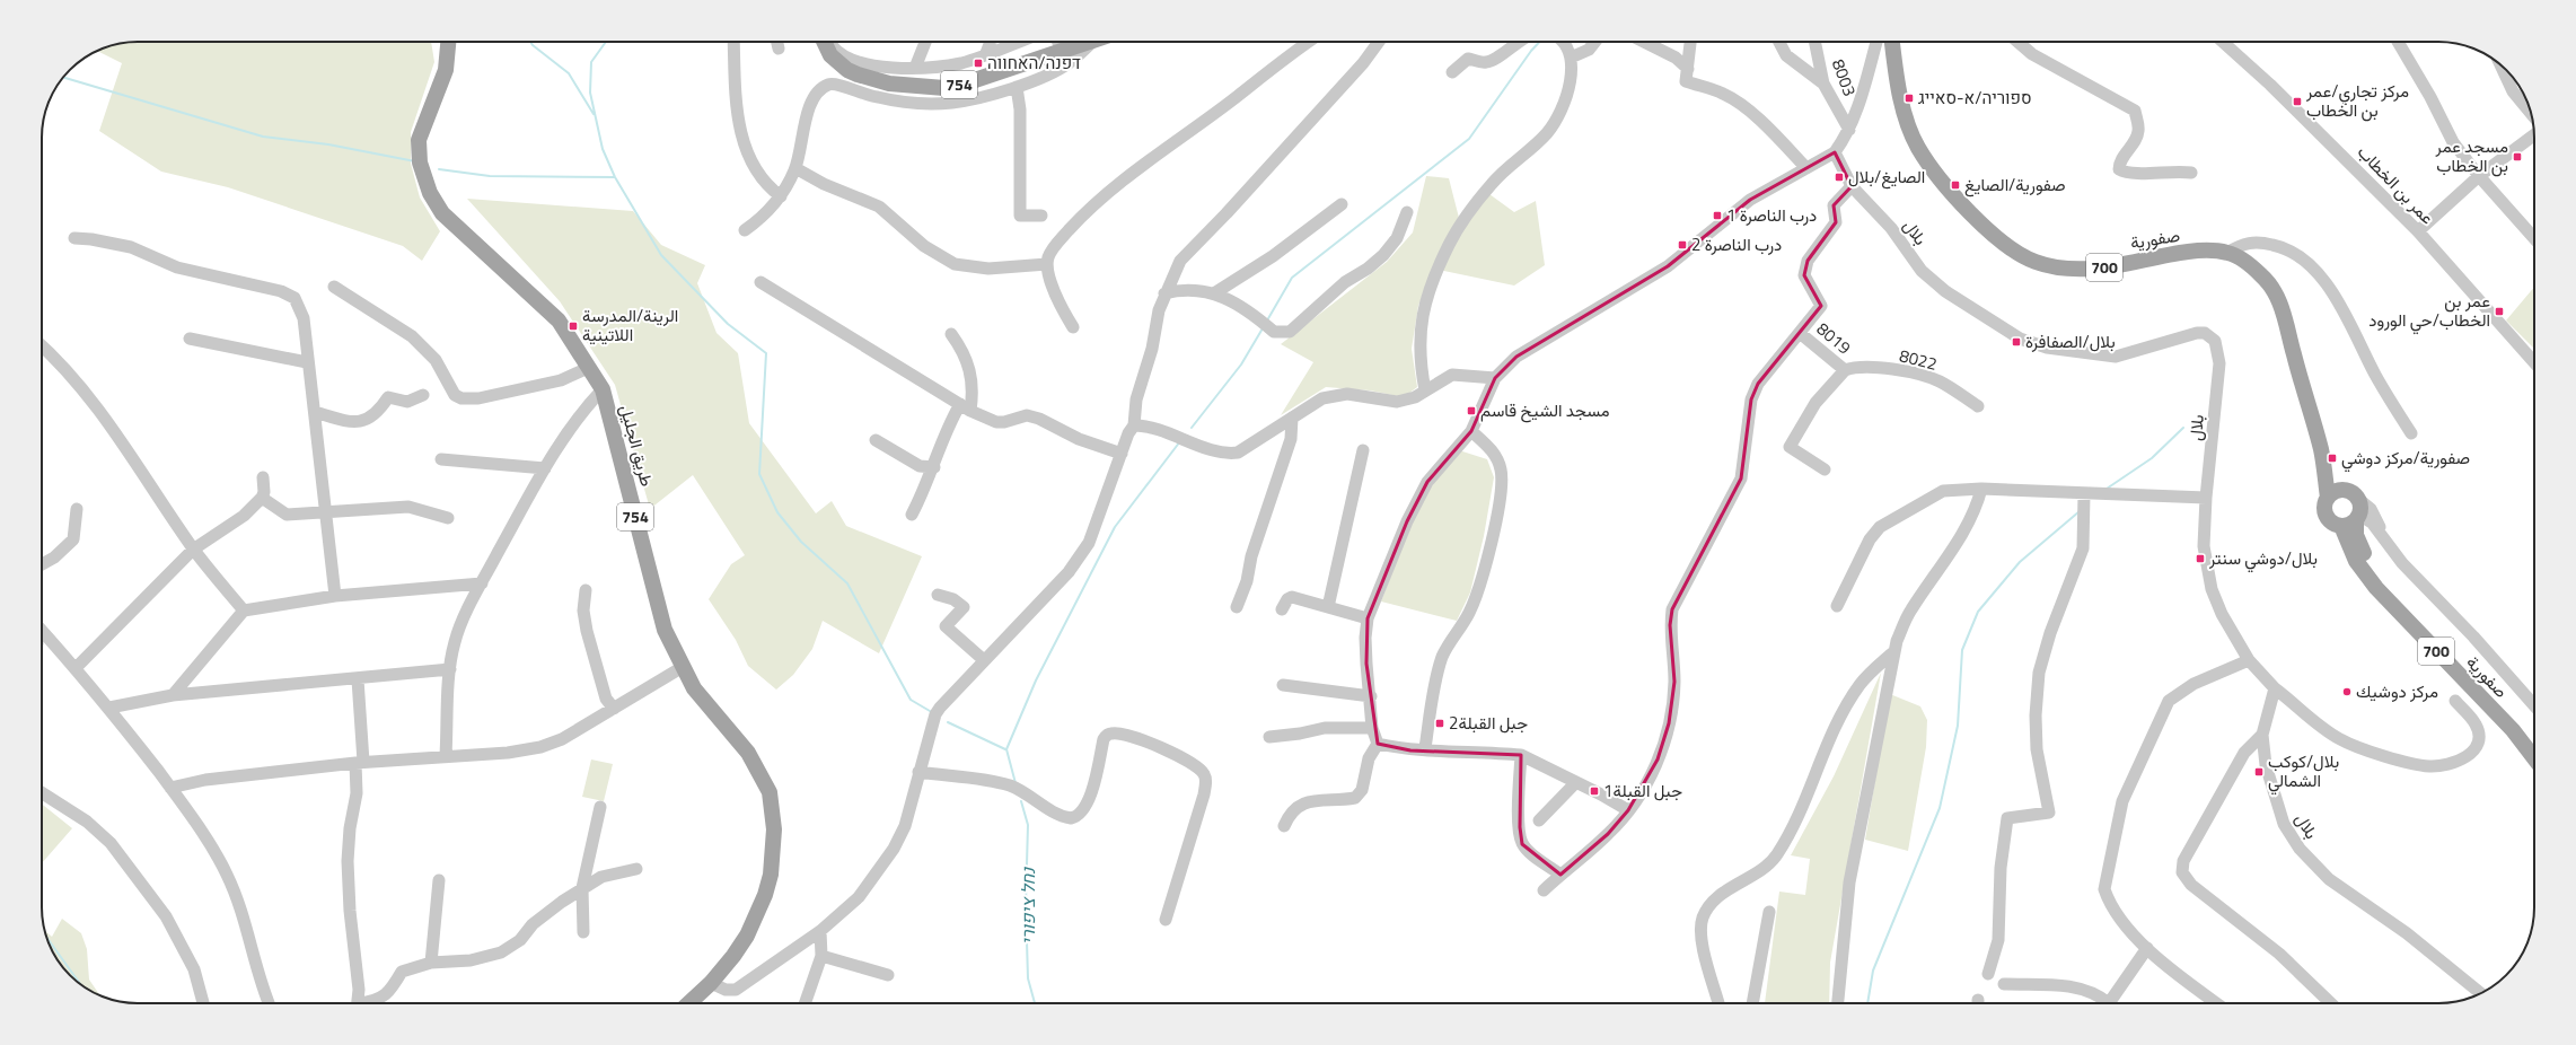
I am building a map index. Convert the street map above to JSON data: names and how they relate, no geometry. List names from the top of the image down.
{
  "streets": {
    "main road": [
      "754",
      "صفورية",
      "700",
      "طريق الجليل"
    ],
    "street": [
      "8003",
      "عمر بن الخطاب",
      "بلال",
      "8019",
      "8022"
    ]
  },
  "crossings": [
    ["صفورية", "700"],
    ["8019", "8022"]
  ],
  "water": ["נחל ציפורי"],
  "places": {
    "transit": [
      "דפנה/האחווה",
      "ספוריה/א-סאייג",
      "مركز تجاري/عمر بن الخطاب",
      "مسجد عمر بن الخطاب",
      "الصايغ/بلال",
      "صفورية/الصايغ",
      "درب الناصرة 1",
      "درب الناصرة 2",
      "عمر بن الخطاب/حي الورود",
      "الرينة/المدرسة اللاتينية",
      "بلال/الصفافرة",
      "مسجد الشيخ قاسم",
      "صفورية/مركز دوشي",
      "بلال/دوشي سنتر",
      "جبل القبلة2",
      "بلال/كوكب الشمالي",
      "جبل القبلة1"
    ],
    "other": ["مركز دوشيك"]
  }
}
